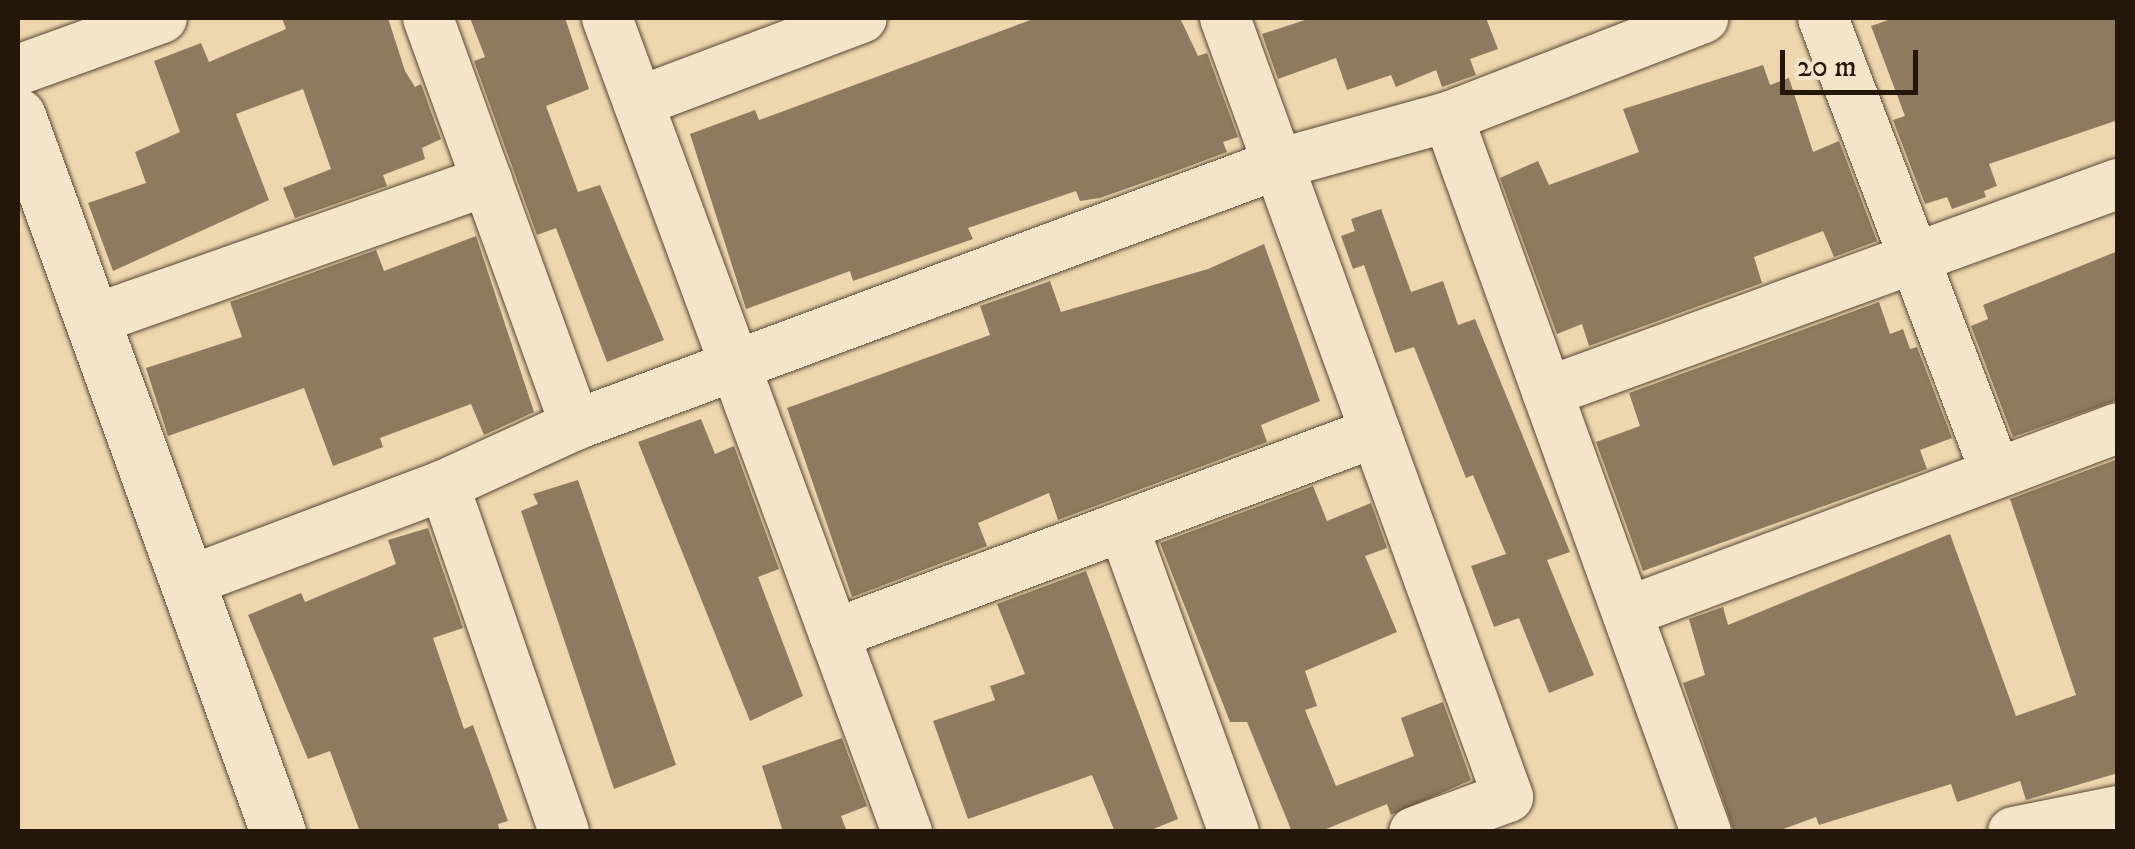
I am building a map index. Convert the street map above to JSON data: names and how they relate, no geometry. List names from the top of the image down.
{
  "scale_bar": "20 m"
}
